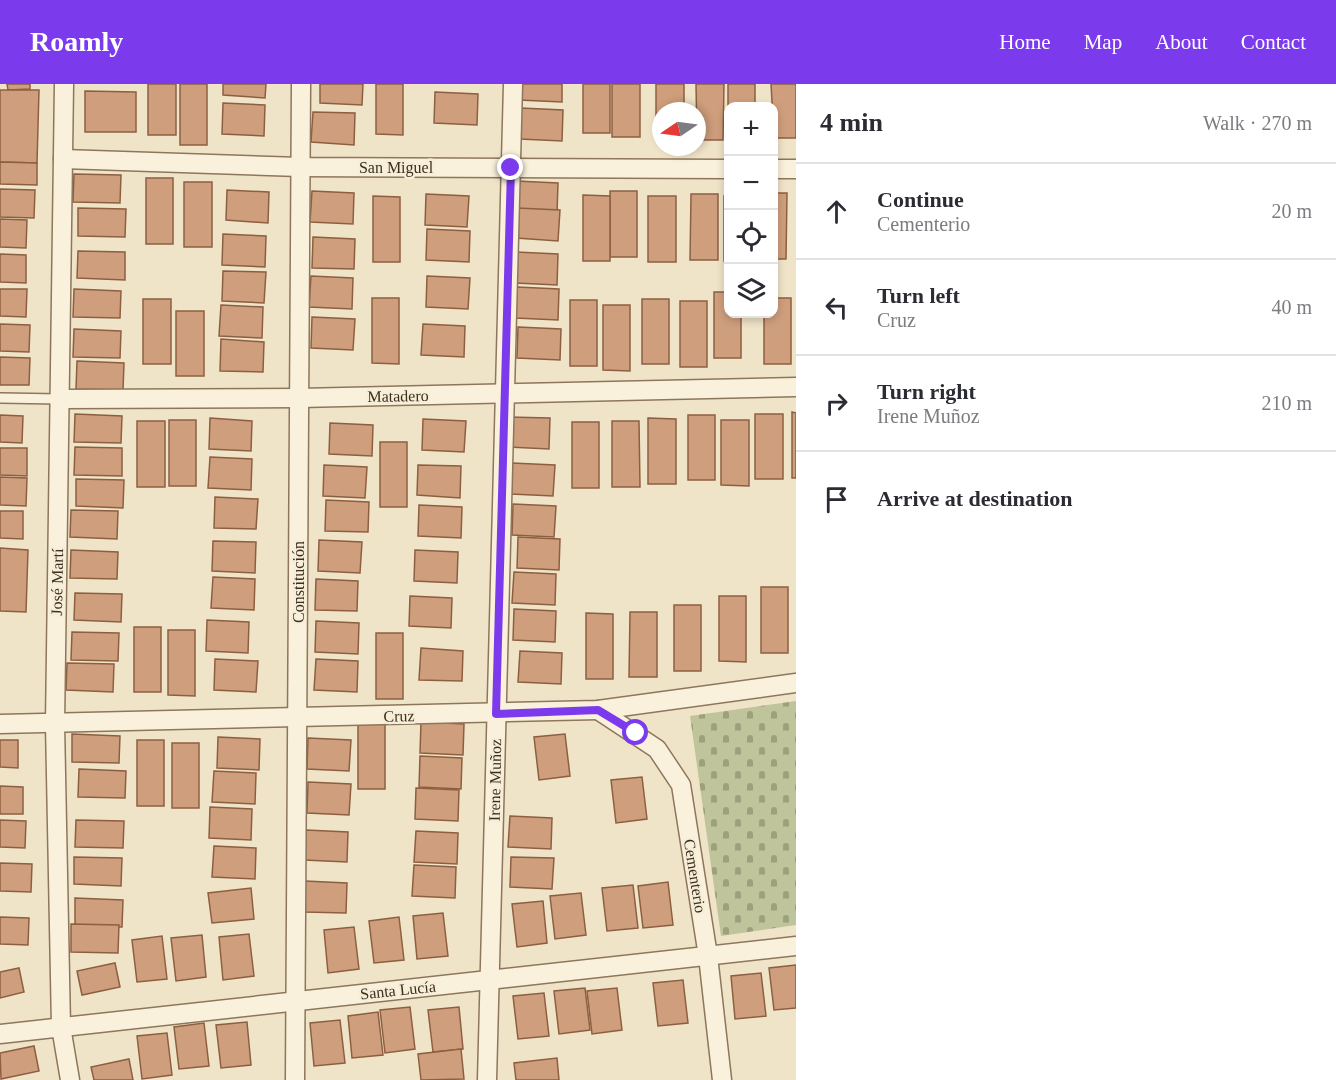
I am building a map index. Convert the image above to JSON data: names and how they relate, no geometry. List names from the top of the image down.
{
  "streets": {
    "street": [
      "San Miguel",
      "Matadero",
      "José Martí",
      "Constitución",
      "Cruz",
      "Irene Muñoz",
      "Cementerio",
      "Santa Lucía"
    ]
  },
  "crossings": [
    ["San Miguel", "José Martí"],
    ["San Miguel", "Constitución"],
    ["San Miguel", "Irene Muñoz"],
    ["Matadero", "José Martí"],
    ["Matadero", "Constitución"],
    ["Matadero", "Irene Muñoz"],
    ["José Martí", "Cruz"],
    ["José Martí", "Santa Lucía"],
    ["Constitución", "Cruz"],
    ["Constitución", "Santa Lucía"],
    ["Cruz", "Irene Muñoz"],
    ["Cruz", "Cementerio"],
    ["Irene Muñoz", "Santa Lucía"],
    ["Cementerio", "Santa Lucía"]
  ],
  "north": "left",
  "page": {
    "header": "Roamly",
    "nav": [
      "Home",
      "Map",
      "About",
      "Contact"
    ],
    "heading": ["4 min", "Walk · 270 m"],
    "map_buttons": ["+", "−"],
    "list": [
      ["Continue", "Cementerio", "20 m"],
      ["Turn left", "Cruz", "40 m"],
      ["Turn right", "Irene Muñoz", "210 m"],
      "Arrive at destination"
    ]
  }
}
